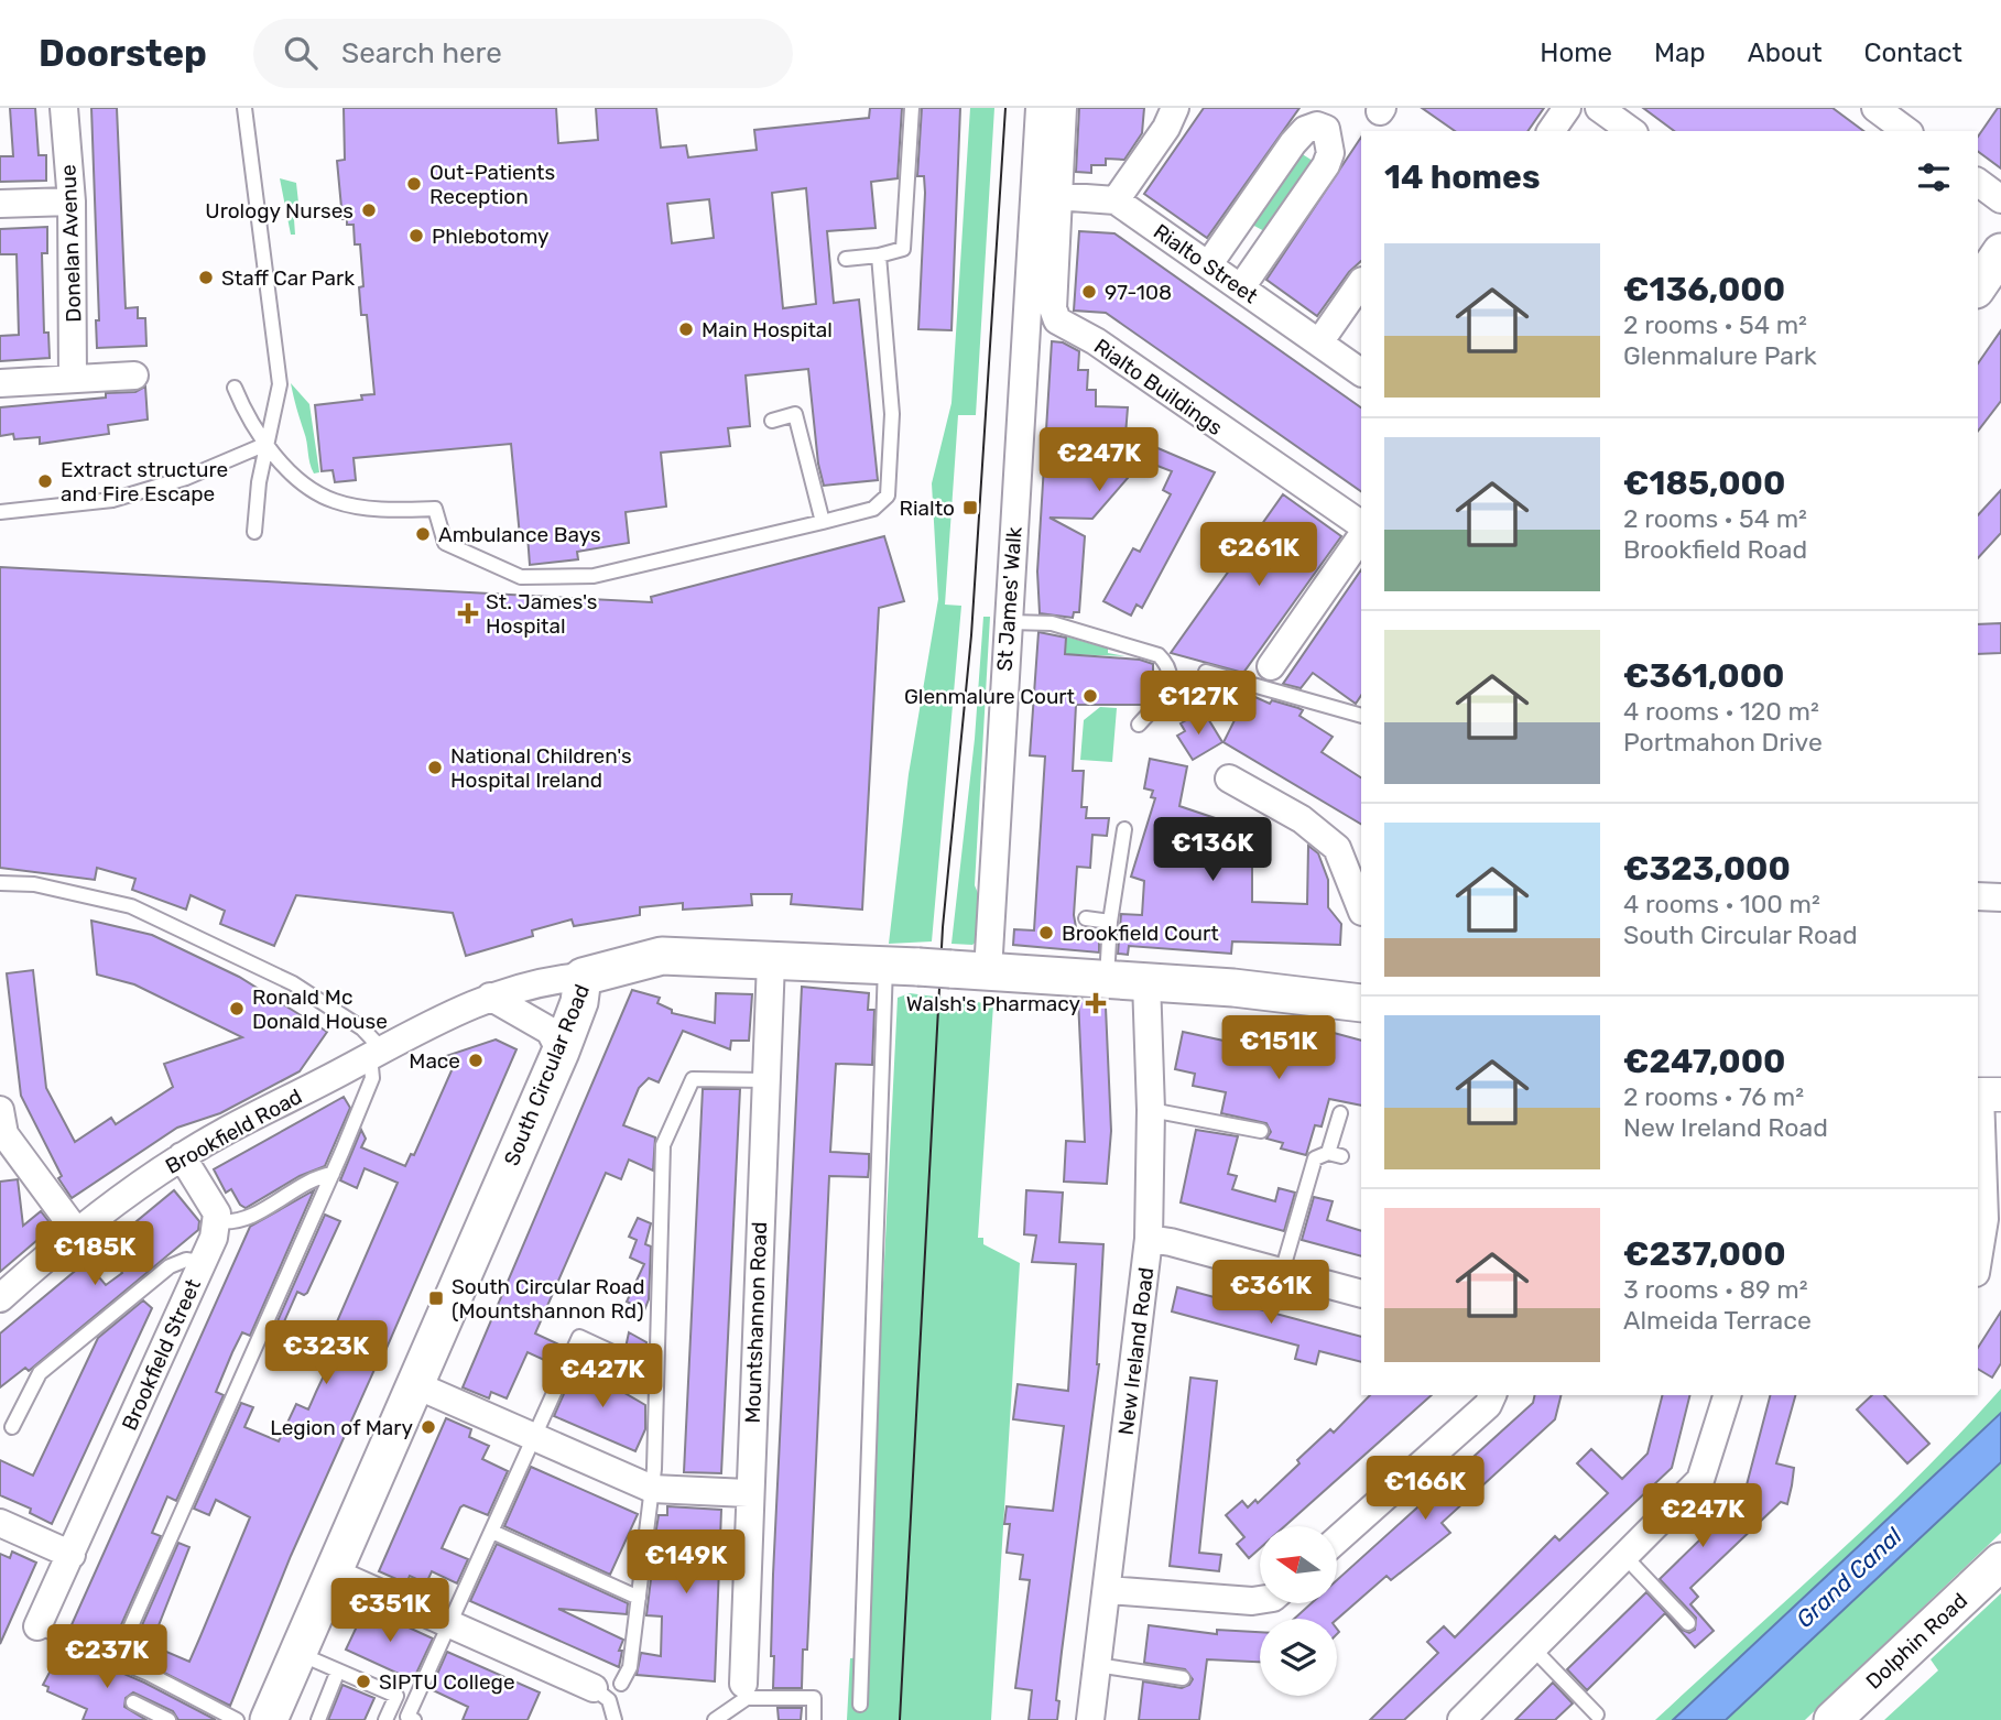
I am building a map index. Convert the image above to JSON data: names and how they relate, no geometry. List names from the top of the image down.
{
  "streets": {
    "main road": ["South Circular Road", "Dolphin Road"],
    "street": [
      "Donelan Avenue",
      "Rialto Street",
      "Rialto Buildings",
      "St James' Walk",
      "Brookfield Road",
      "Mountshannon Road",
      "New Ireland Road",
      "Brookfield Street"
    ]
  },
  "crossings": [
    ["Rialto Street", "Rialto Buildings"],
    ["Rialto Street", "St James' Walk"],
    ["Rialto Buildings", "St James' Walk"],
    ["St James' Walk", "South Circular Road"],
    ["South Circular Road", "Brookfield Road"],
    ["South Circular Road", "Mountshannon Road"],
    ["South Circular Road", "New Ireland Road"]
  ],
  "water": ["Grand Canal"],
  "places": {
    "other": [
      "Out-Patients Reception",
      "Urology Nurses",
      "Phlebotomy",
      "Staff Car Park",
      "97-108",
      "Main Hospital",
      "Extract structure and Fire Escape",
      "Ambulance Bays",
      "Glenmalure Court",
      "National Children's Hospital Ireland",
      "Brookfield Court",
      "Ronald Mc Donald House",
      "Mace",
      "Legion of Mary",
      "SIPTU College"
    ],
    "transit": ["Rialto", "South Circular Road (Mountshannon Rd)"],
    "health": ["St. James's Hospital", "Walsh's Pharmacy"]
  },
  "north": "left",
  "page": {
    "header": "Doorstep",
    "search": "Search here",
    "nav": [
      "Home",
      "Map",
      "About",
      "Contact"
    ],
    "heading": "14 homes",
    "list": [
      {
        "name": "€136,000",
        "note": "2 rooms · 54 m² · Glenmalure Park"
      },
      {
        "name": "€185,000",
        "note": "2 rooms · 54 m² · Brookfield Road"
      },
      {
        "name": "€361,000",
        "note": "4 rooms · 120 m² · Portmahon Drive"
      },
      {
        "name": "€323,000",
        "note": "4 rooms · 100 m² · South Circular Road"
      },
      {
        "name": "€247,000",
        "note": "2 rooms · 76 m² · New Ireland Road"
      },
      {
        "name": "€237,000",
        "note": "3 rooms · 89 m² · Almeida Terrace"
      }
    ],
    "price": [
      "€247K",
      "€261K",
      "€127K",
      "€136K",
      "€151K",
      "€185K",
      "€361K",
      "€323K",
      "€427K",
      "€166K",
      "€247K",
      "€149K",
      "€351K",
      "€237K"
    ]
  }
}
